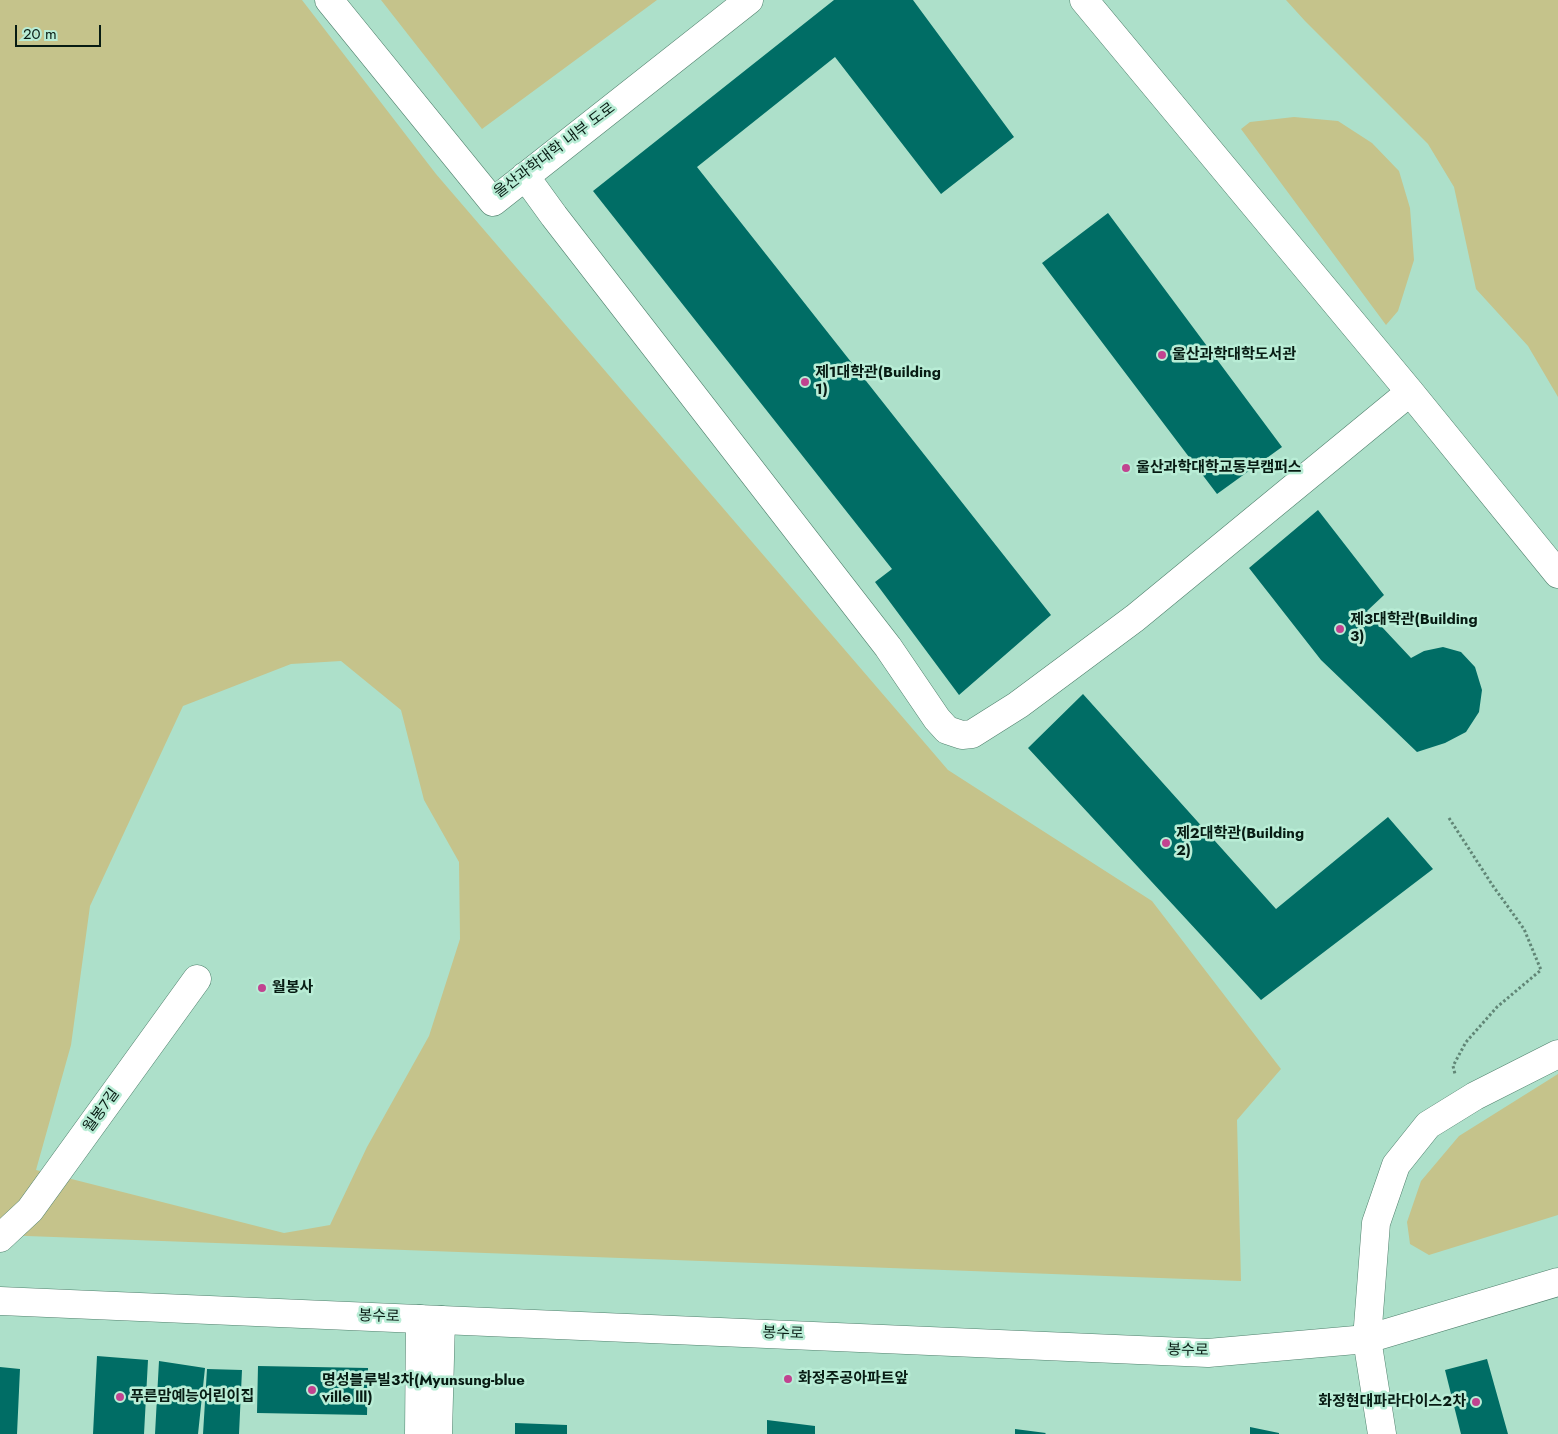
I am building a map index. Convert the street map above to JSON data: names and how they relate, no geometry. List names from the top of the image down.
{
  "streets": {
    "main road": ["울산과학대학 내부 도로", "월봉7길", "봉수로"]
  },
  "places": [
    "울산과학대학도서관",
    "제1대학관(Building 1)",
    "울산과학대학교동부캠퍼스",
    "제3대학관(Building 3)",
    "제2대학관(Building 2)",
    "월봉사",
    "화정주공아파트앞",
    "명성블루빌3차(Myunsung-blue ville lll)",
    "푸른맘예능어린이집",
    "화정현대파라다이스2차"
  ],
  "scale_bar": "20 m"
}
